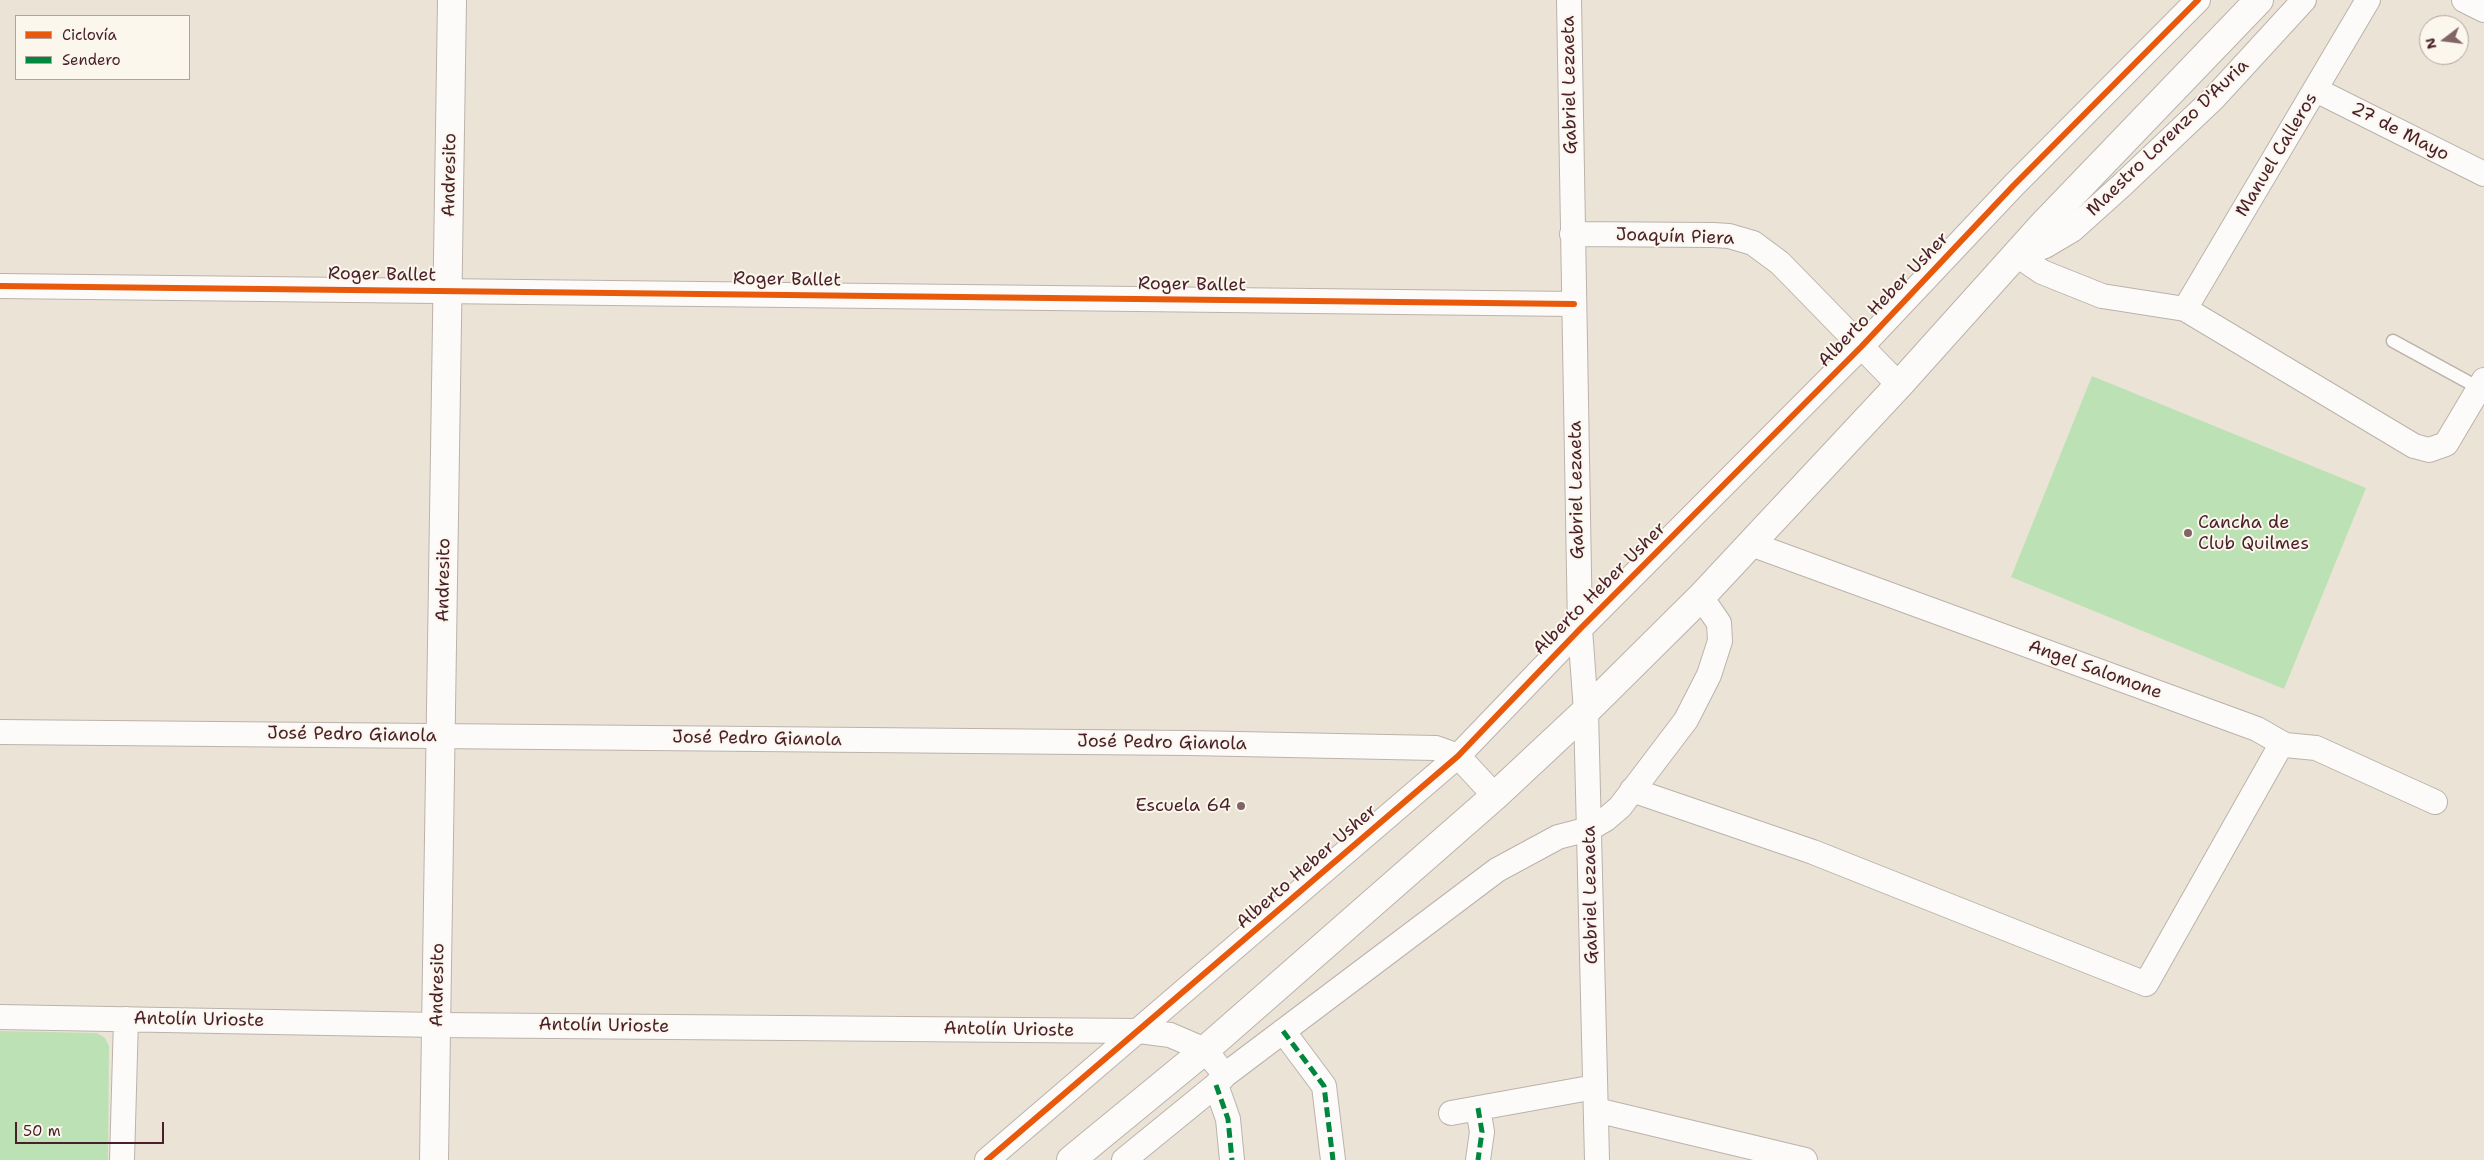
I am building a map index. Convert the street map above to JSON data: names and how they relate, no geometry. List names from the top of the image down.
{
  "streets": {
    "street": [
      "Gabriel Lezaeta",
      "27 de Mayo",
      "Maestro Lorenzo D'Auria",
      "Manuel Calleros",
      "Andresito",
      "Joaquín Piera",
      "Roger Ballet",
      "Alberto Heber Usher",
      "Angel Salomone",
      "José Pedro Gianola",
      "Antolín Urioste"
    ]
  },
  "crossings": [
    ["Gabriel Lezaeta", "Joaquín Piera"],
    ["Gabriel Lezaeta", "Roger Ballet"],
    ["Gabriel Lezaeta", "Alberto Heber Usher"],
    ["27 de Mayo", "Manuel Calleros"],
    ["Andresito", "Roger Ballet"],
    ["Andresito", "José Pedro Gianola"],
    ["Andresito", "Antolín Urioste"],
    ["Joaquín Piera", "Alberto Heber Usher"],
    ["Alberto Heber Usher", "José Pedro Gianola"],
    ["Alberto Heber Usher", "Antolín Urioste"]
  ],
  "places": ["Cancha de Club Quilmes", "Escuela 64"],
  "legend": ["Ciclovía", "Sendero"],
  "scale_bar": "50 m",
  "north": "left"
}
